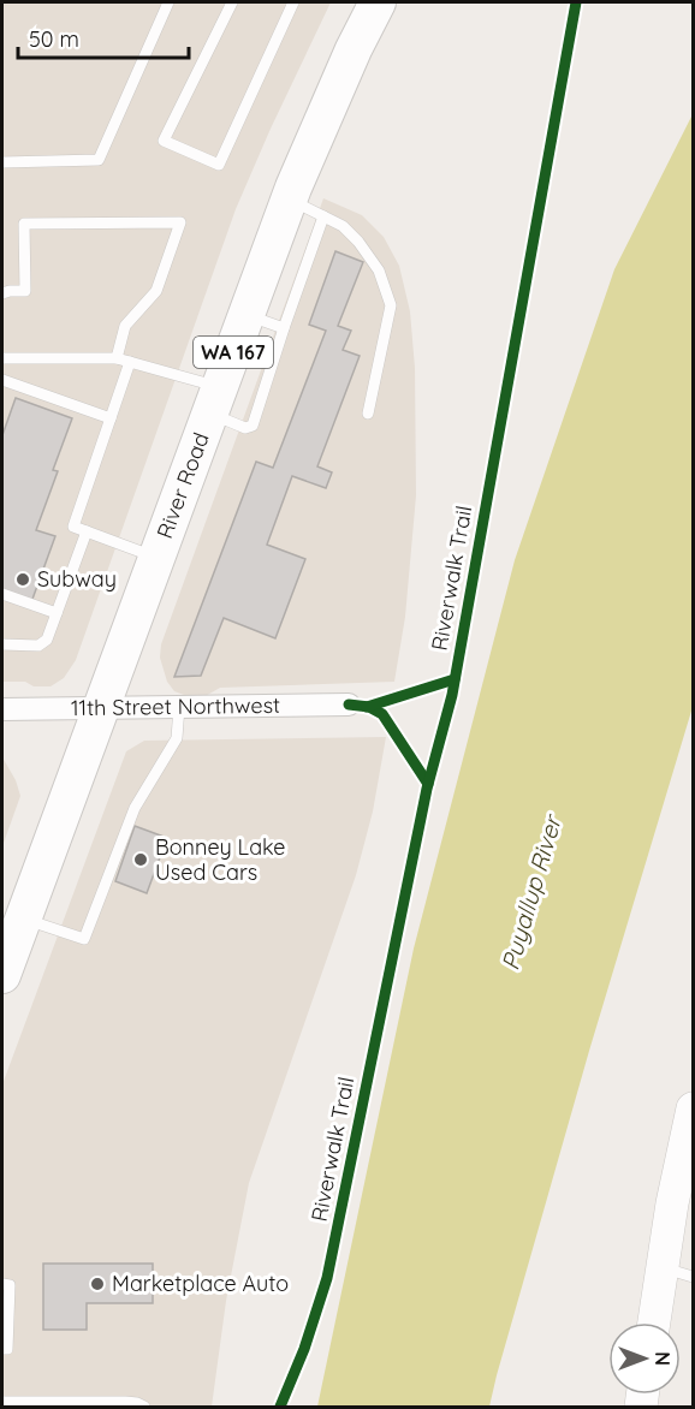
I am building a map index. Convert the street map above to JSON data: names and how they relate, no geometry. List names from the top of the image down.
{
  "streets": {
    "main road": ["WA 167", "River Road"],
    "street": ["11th Street Northwest"],
    "cycle path": ["Riverwalk Trail"]
  },
  "crossings": [
    ["River Road", "11th Street Northwest"]
  ],
  "water": ["Puyallup River"],
  "places": ["Subway", "Bonney Lake Used Cars", "Marketplace Auto"],
  "scale_bar": "50 m",
  "north": "right"
}
